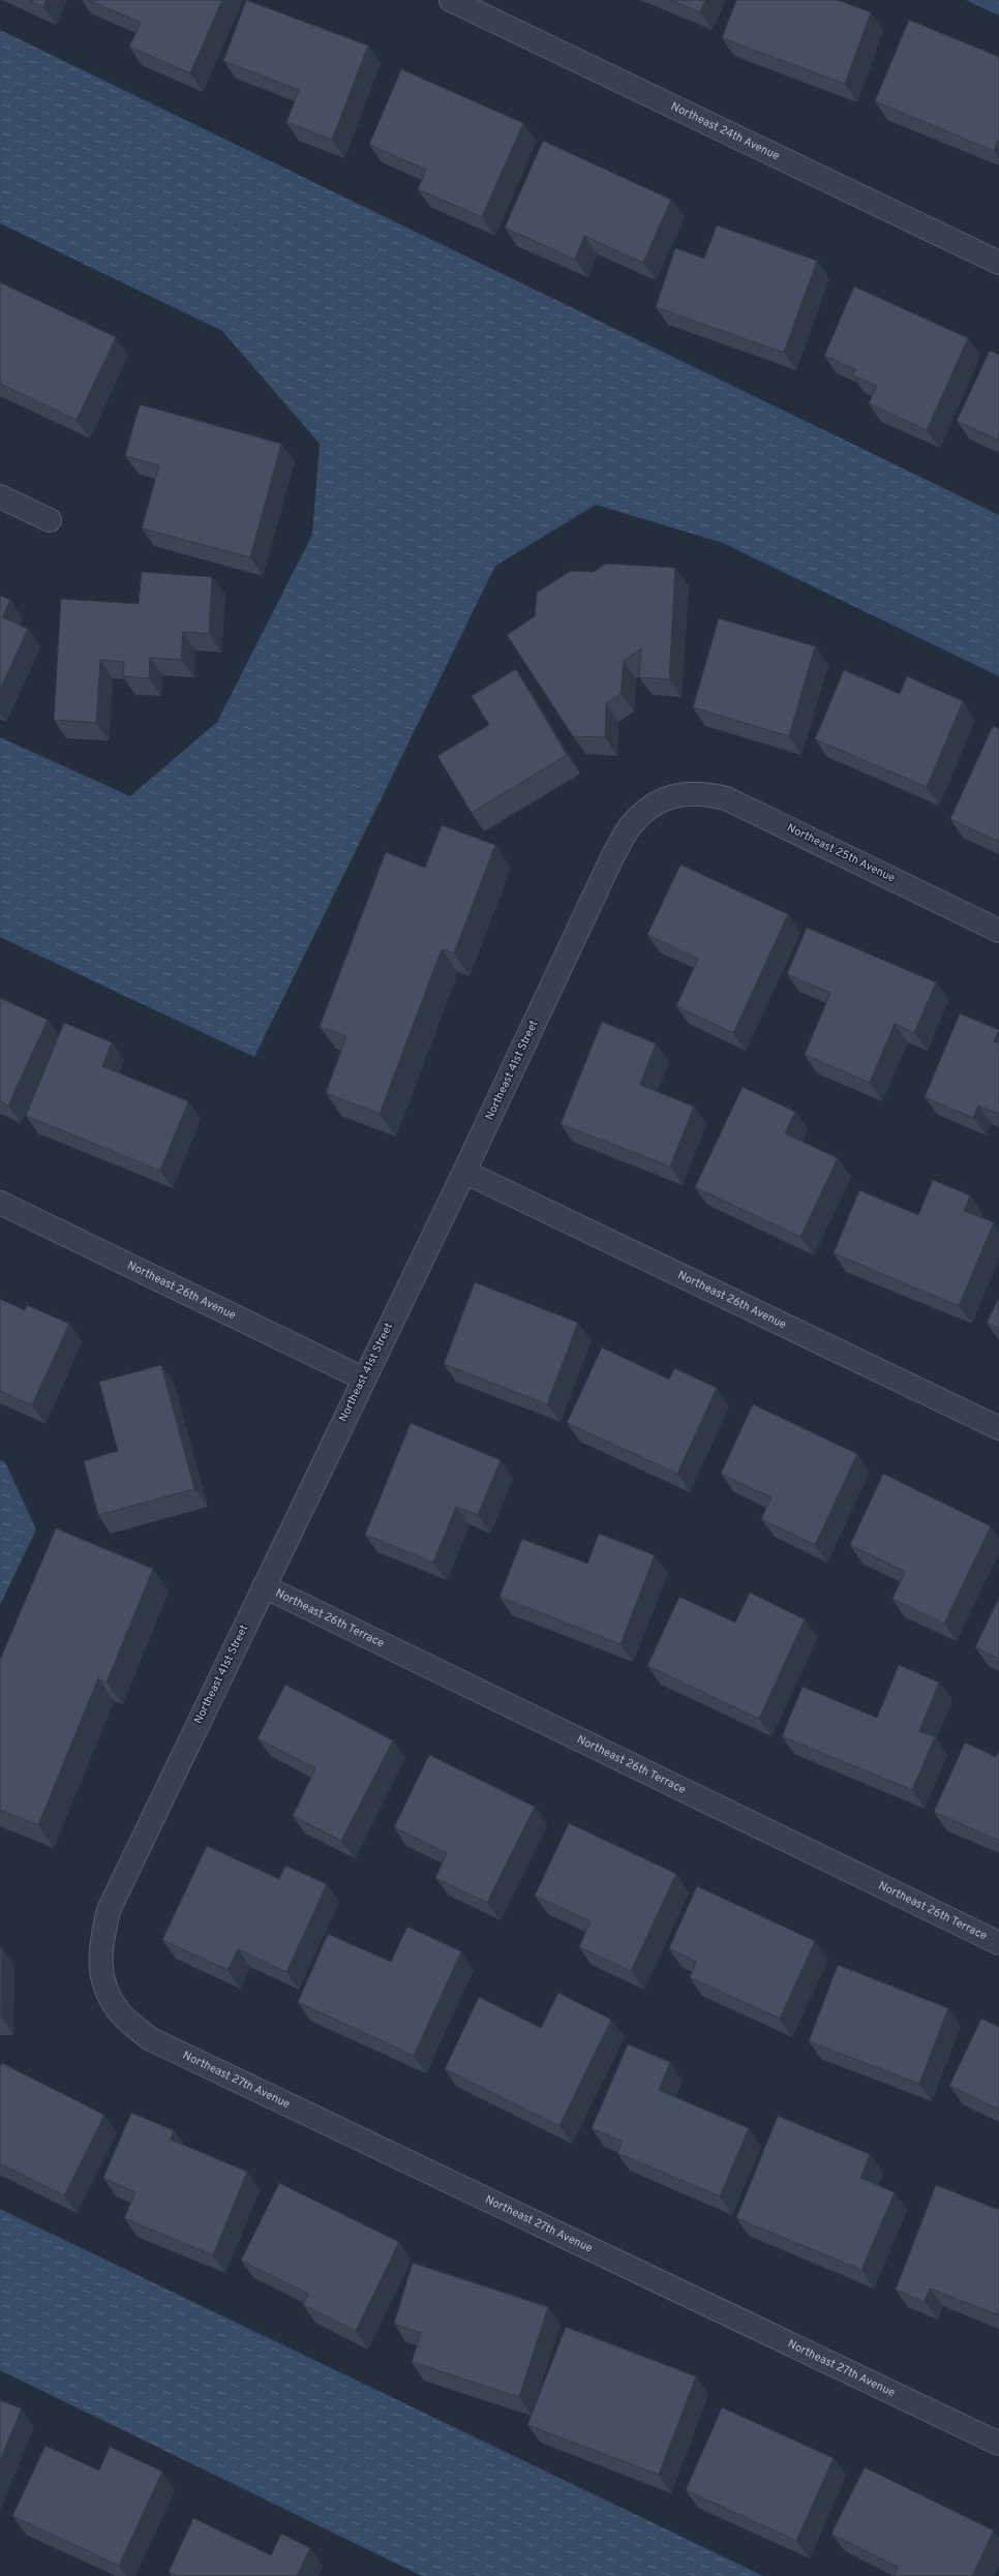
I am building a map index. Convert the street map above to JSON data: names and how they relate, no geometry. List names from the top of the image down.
{
  "streets": {
    "street": [
      "Northeast 24th Avenue",
      "Northeast 25th Avenue",
      "Northeast 41st Street",
      "Northeast 26th Avenue",
      "Northeast 26th Terrace",
      "Northeast 27th Avenue"
    ]
  },
  "crossings": [
    ["Northeast 25th Avenue", "Northeast 41st Street"],
    ["Northeast 41st Street", "Northeast 26th Avenue"],
    ["Northeast 41st Street", "Northeast 26th Terrace"],
    ["Northeast 41st Street", "Northeast 27th Avenue"]
  ]
}
